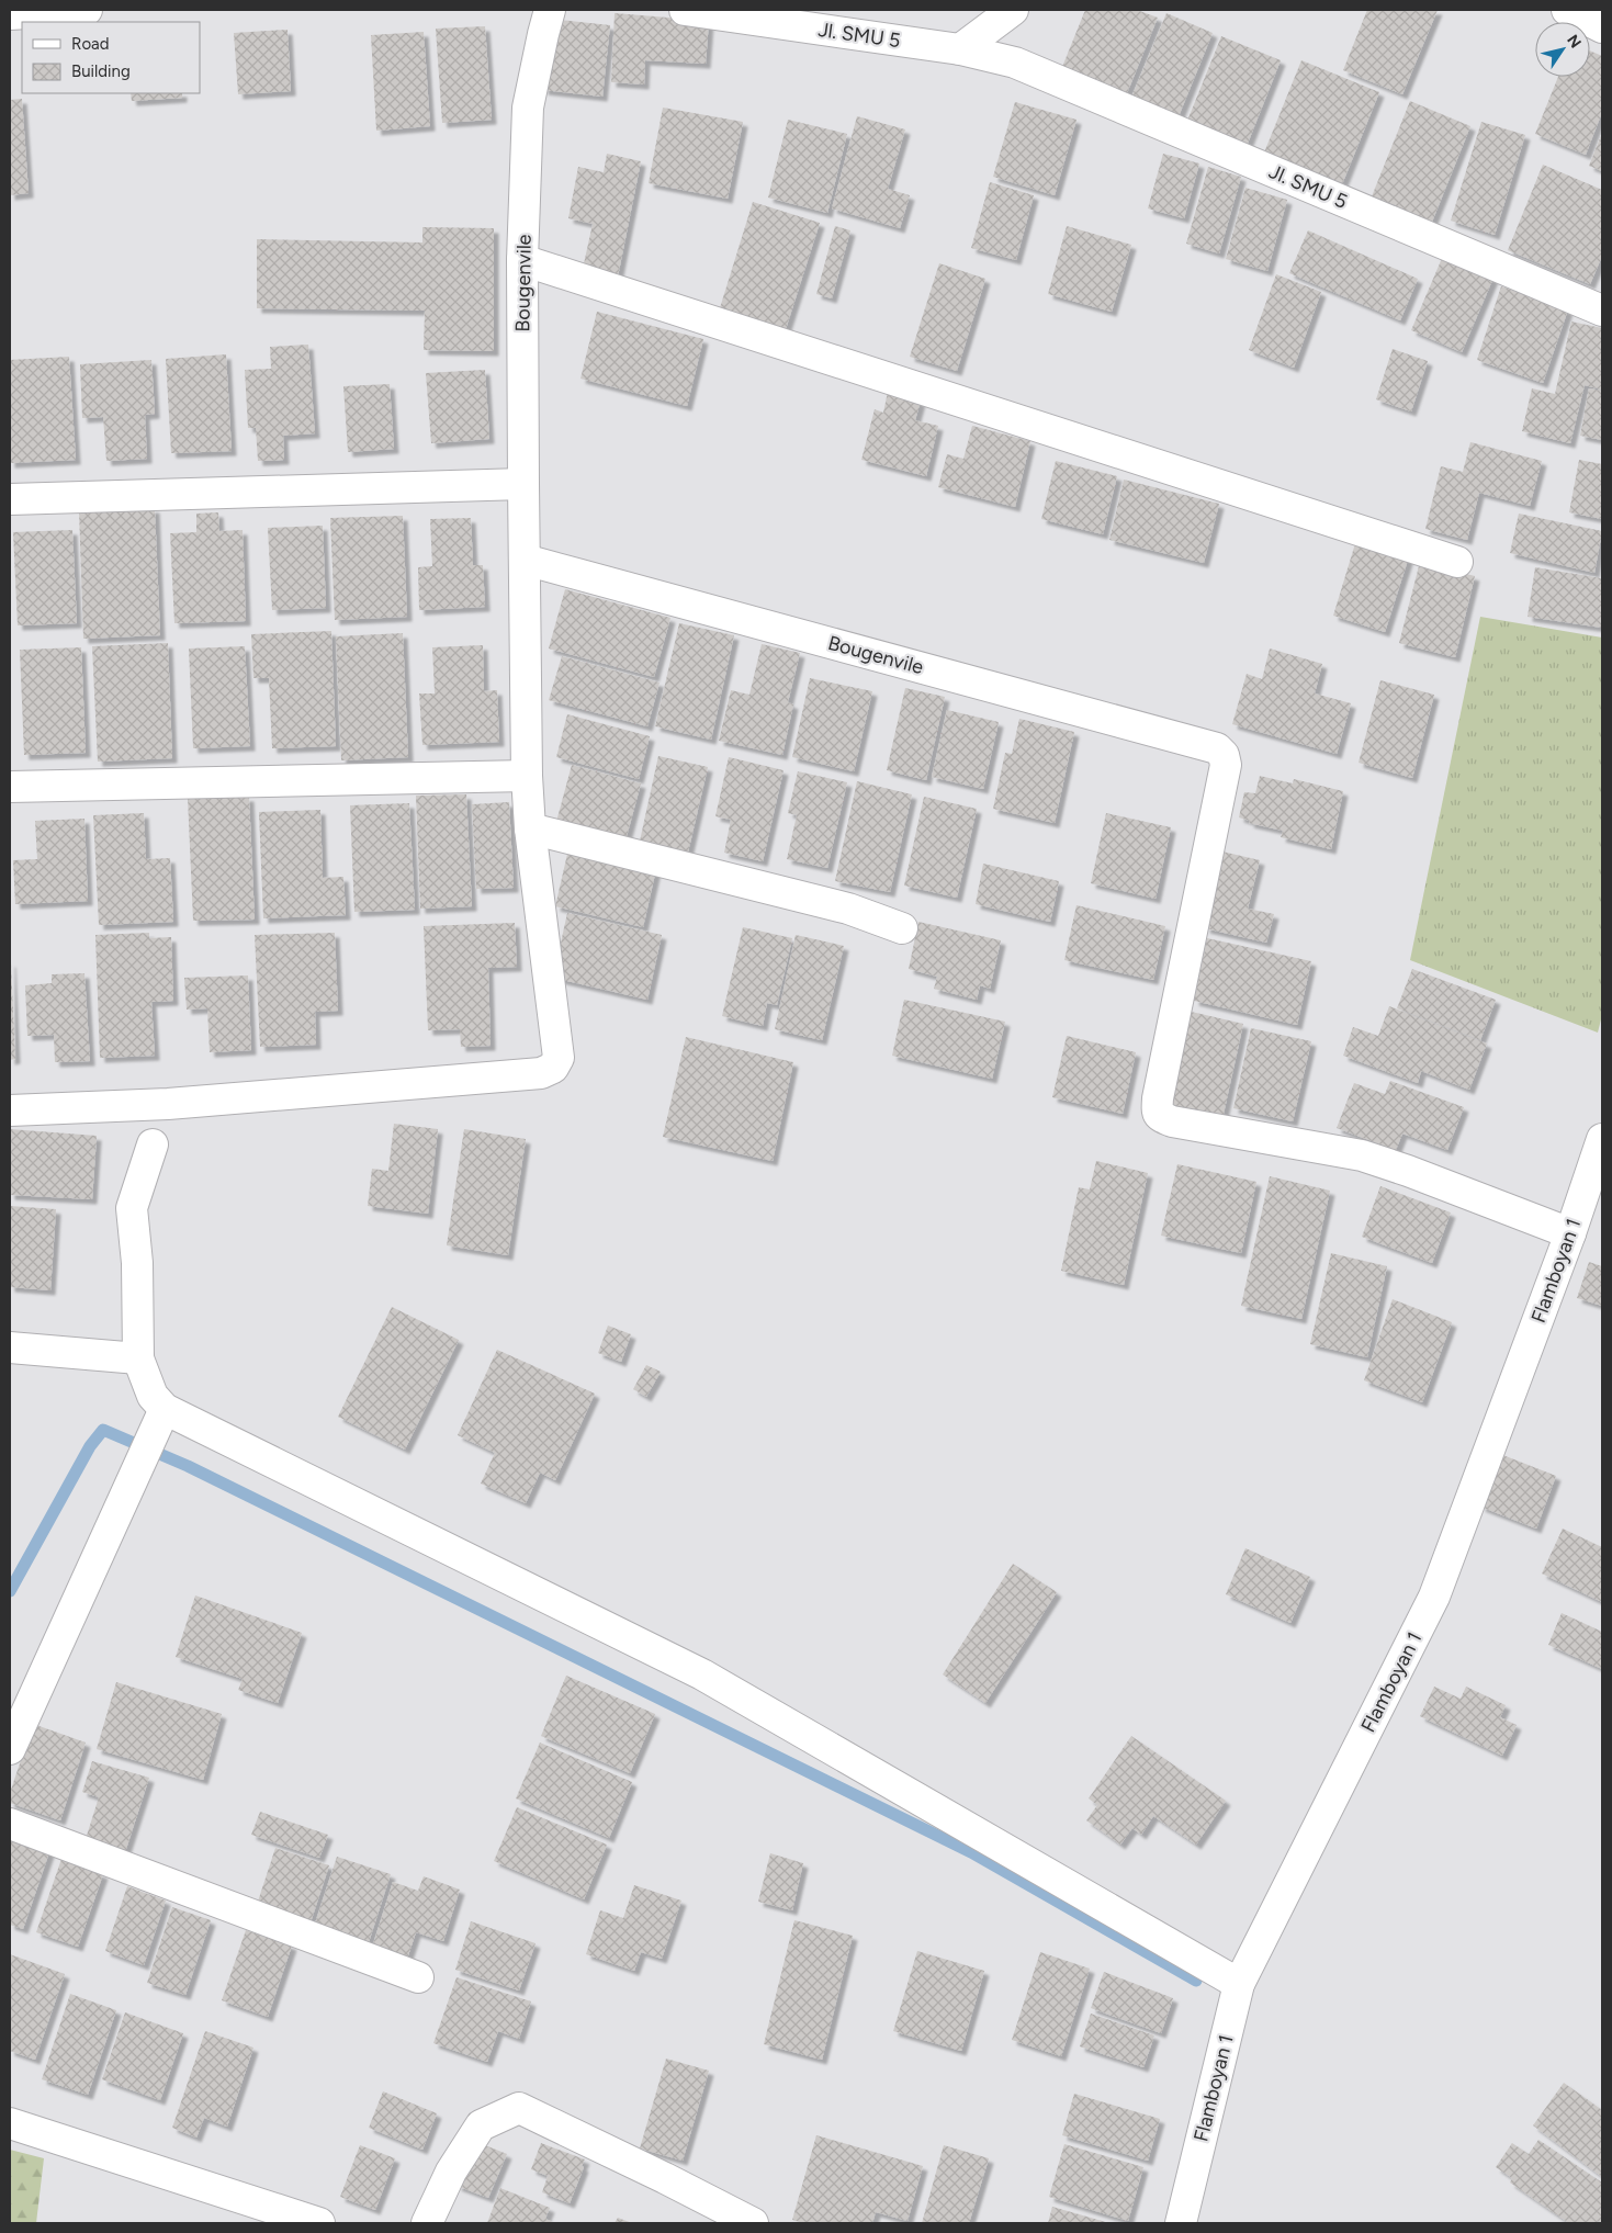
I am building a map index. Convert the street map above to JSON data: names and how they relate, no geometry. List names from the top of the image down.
{
  "streets": {
    "street": ["Jl. SMU 5", "Bougenvile", "Flamboyan 1"]
  },
  "crossings": [
    ["Bougenvile", "Flamboyan 1"]
  ],
  "legend": ["Road", "Building"],
  "north": "top right"
}
